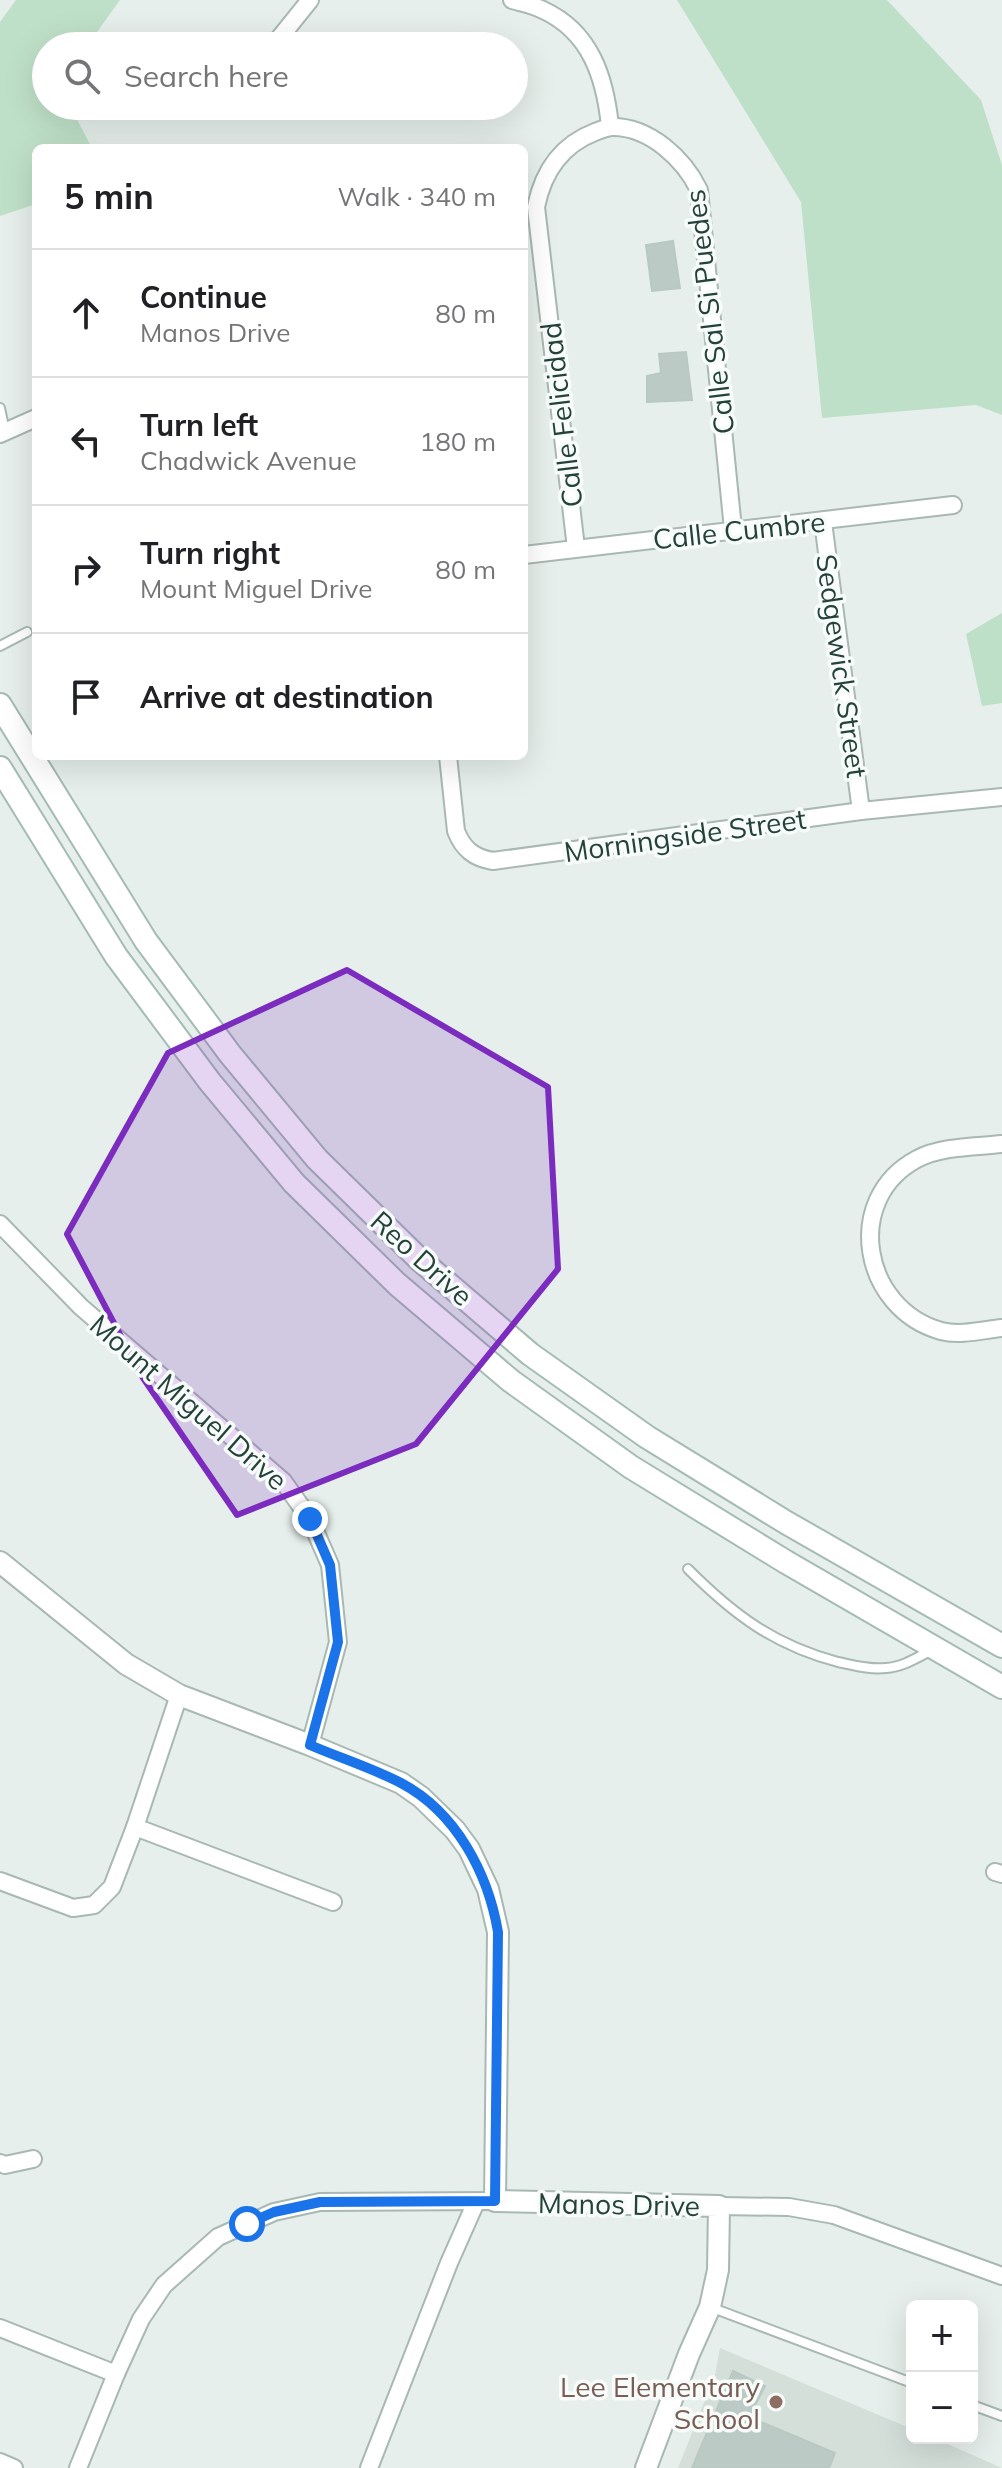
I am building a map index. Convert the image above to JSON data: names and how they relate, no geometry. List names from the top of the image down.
{
  "streets": {
    "main road": ["Reo Drive"],
    "street": [
      "Calle Sal Si Puedes",
      "Calle Felicidad",
      "Calle Cumbre",
      "Sedgewick Street",
      "Morningside Street",
      "Mount Miguel Drive",
      "Manos Drive"
    ]
  },
  "crossings": [
    ["Calle Sal Si Puedes", "Calle Felicidad"],
    ["Calle Sal Si Puedes", "Calle Cumbre"],
    ["Calle Felicidad", "Calle Cumbre"],
    ["Calle Cumbre", "Sedgewick Street"],
    ["Sedgewick Street", "Morningside Street"]
  ],
  "places": ["Lee Elementary School"],
  "page": {
    "search": "Search here",
    "heading": ["5 min", "Walk · 340 m"],
    "list": [
      ["Continue", "Manos Drive", "80 m"],
      ["Turn left", "Chadwick Avenue", "180 m"],
      ["Turn right", "Mount Miguel Drive", "80 m"],
      "Arrive at destination"
    ],
    "map_buttons": ["+", "−"]
  }
}
